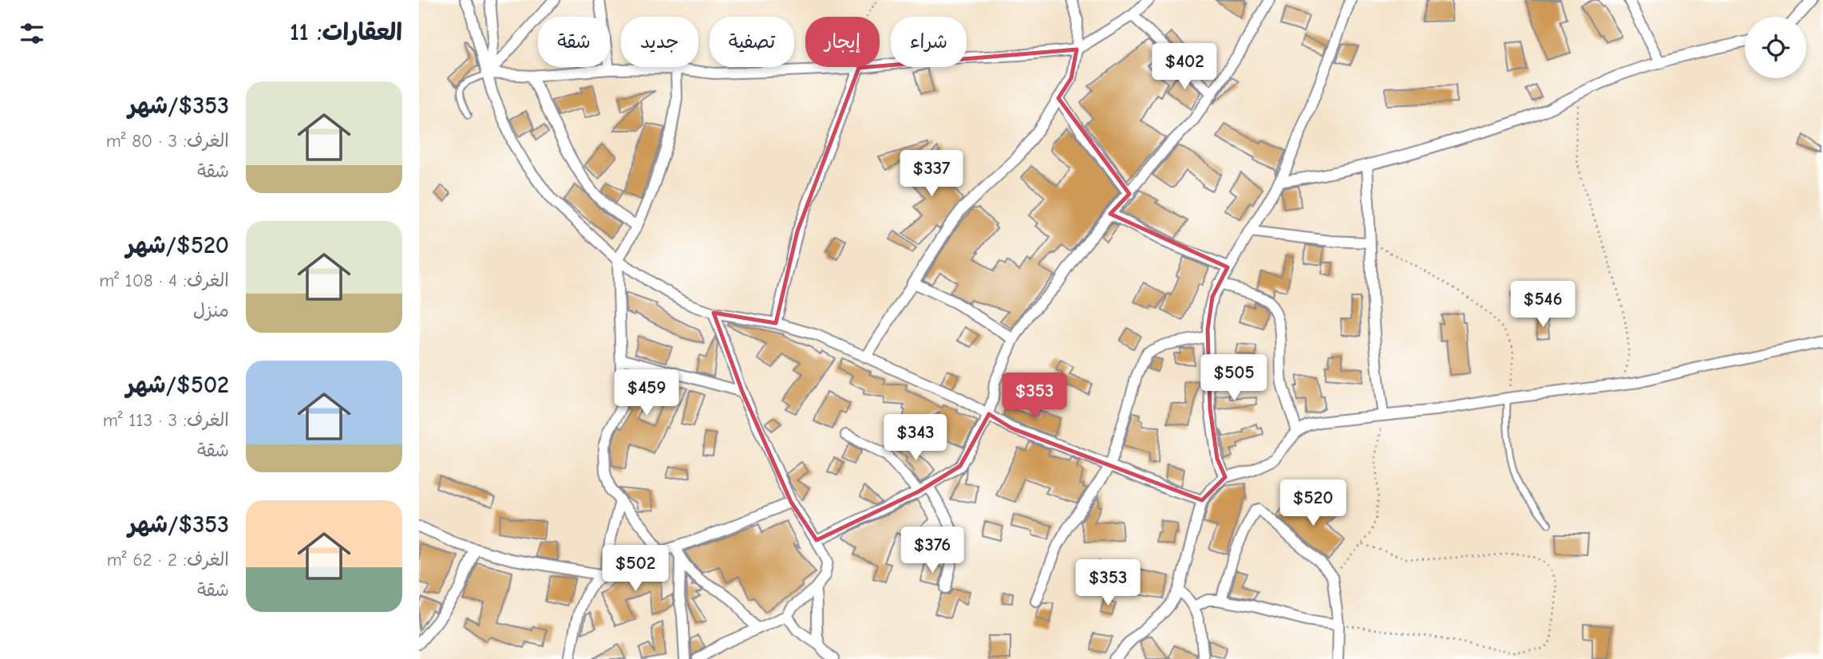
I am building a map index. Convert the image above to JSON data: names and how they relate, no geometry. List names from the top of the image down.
{
  "page": {
    "heading": "العقارات: 11",
    "chip": [
      "شراء",
      "إيجار",
      "تصفية",
      "جديد",
      "شقة"
    ],
    "price": [
      "$402",
      "$337",
      "$546",
      "$505",
      "$459",
      "$353",
      "$343",
      "$520",
      "$376",
      "$502",
      "$353"
    ],
    "list": [
      {
        "name": "$353/شهر",
        "note": "الغرف: 3 · 80 m² · شقة"
      },
      {
        "name": "$520/شهر",
        "note": "الغرف: 4 · 108 m² · منزل"
      },
      {
        "name": "$502/شهر",
        "note": "الغرف: 3 · 113 m² · شقة"
      },
      {
        "name": "$353/شهر",
        "note": "الغرف: 2 · 62 m² · شقة"
      }
    ]
  }
}
